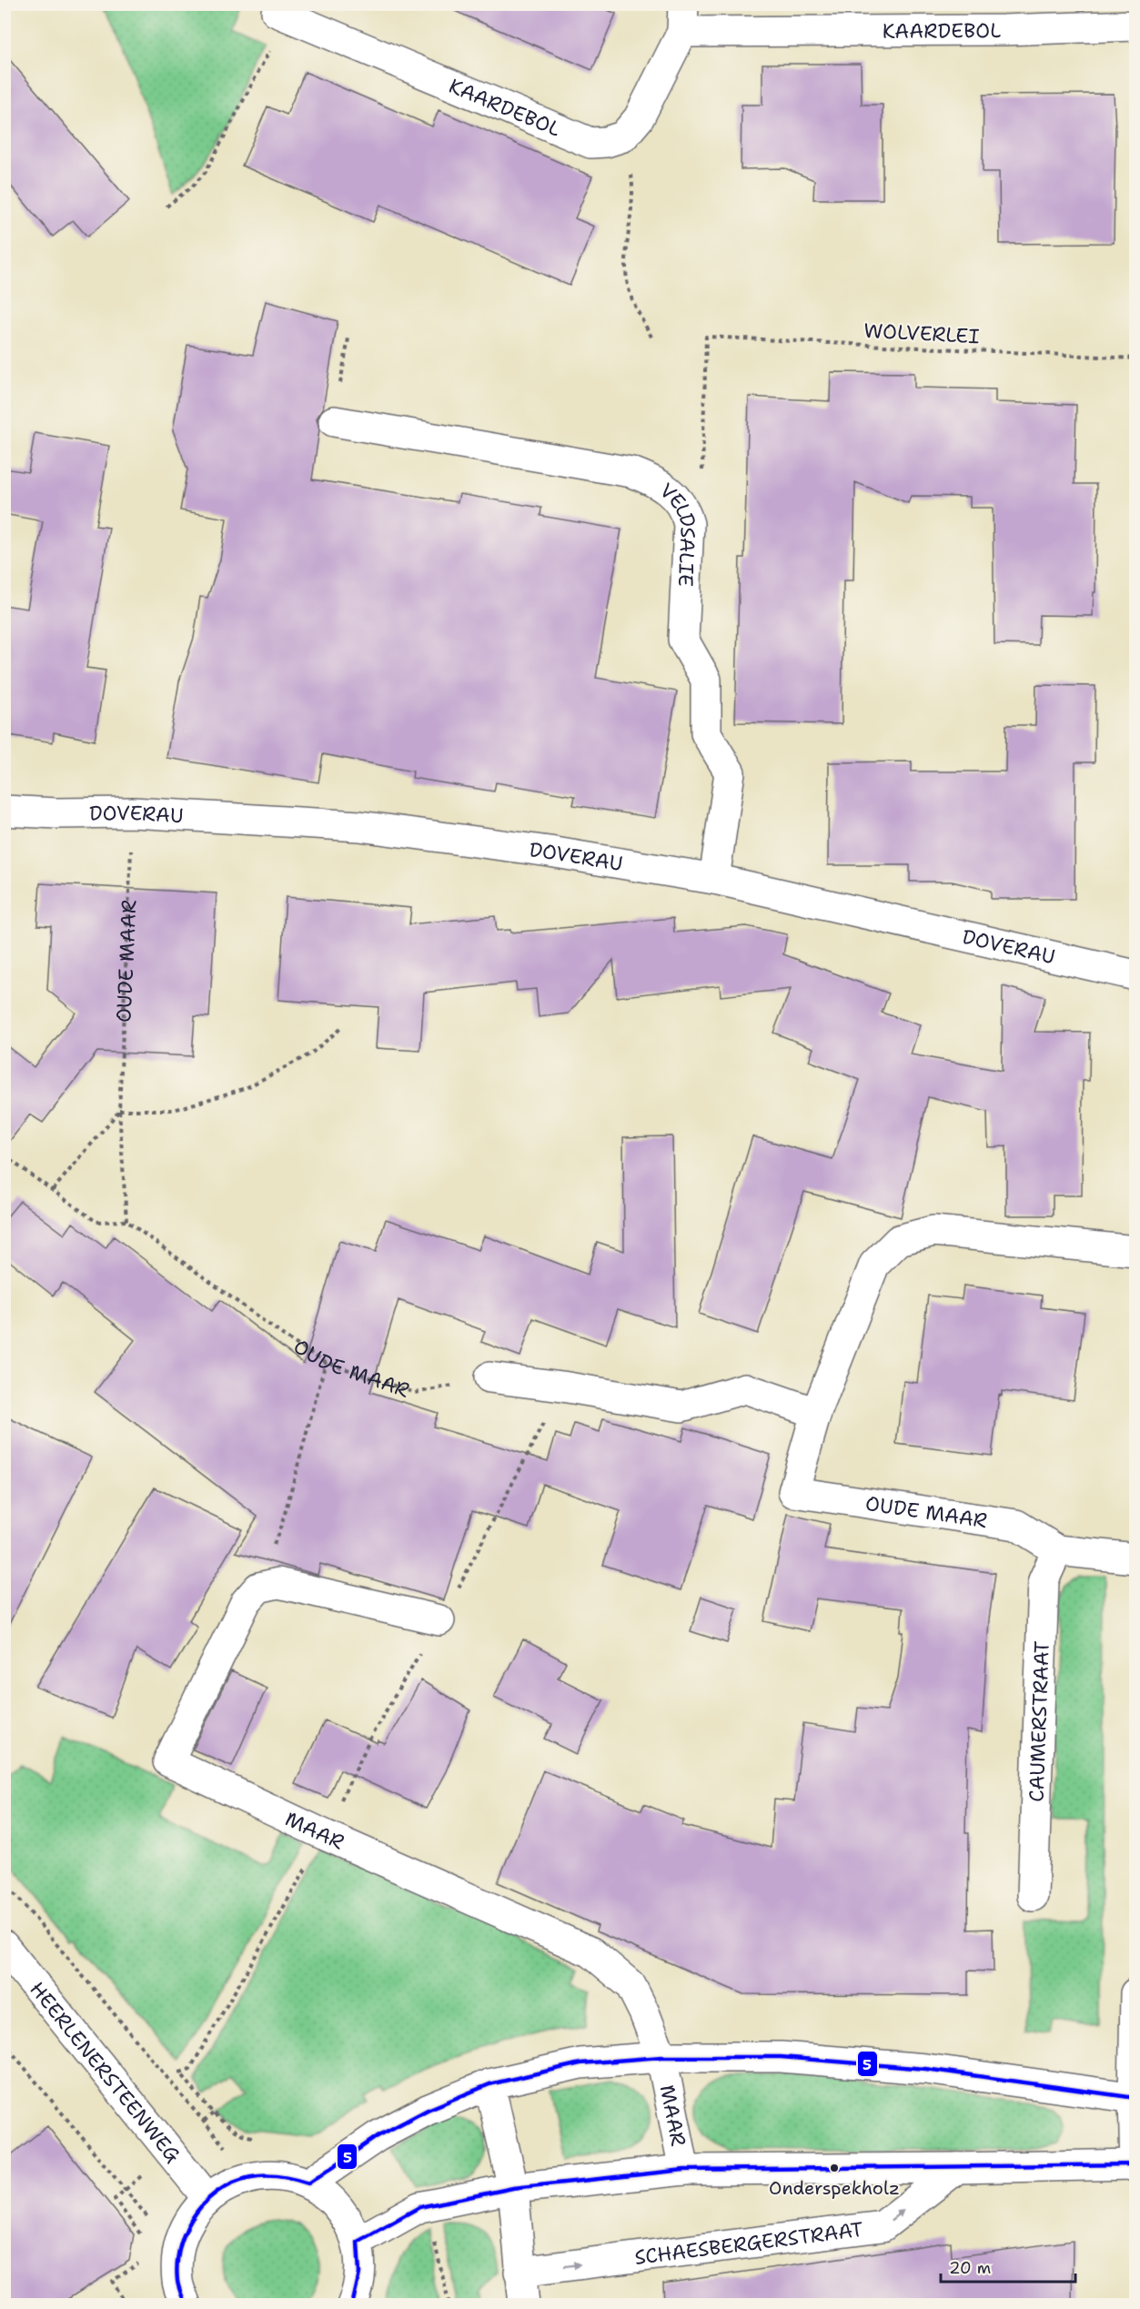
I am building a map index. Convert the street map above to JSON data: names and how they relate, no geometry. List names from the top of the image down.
{
  "streets": {
    "street": [
      "KAARDEBOL",
      "VELDSALIE",
      "DOVERAU",
      "OUDE MAAR",
      "CAUMERSTRAAT",
      "MAAR",
      "HEERLENERSTEENWEG",
      "SCHAESBERGERSTRAAT"
    ],
    "path": ["WOLVERLEI"]
  },
  "crossings": [
    ["WOLVERLEI", "VELDSALIE"],
    ["VELDSALIE", "DOVERAU"],
    ["DOVERAU", "OUDE MAAR"],
    ["OUDE MAAR", "CAUMERSTRAAT"]
  ],
  "places": ["Onderspekholz"],
  "lines": ["transit line 5"],
  "scale_bar": "20 m"
}
